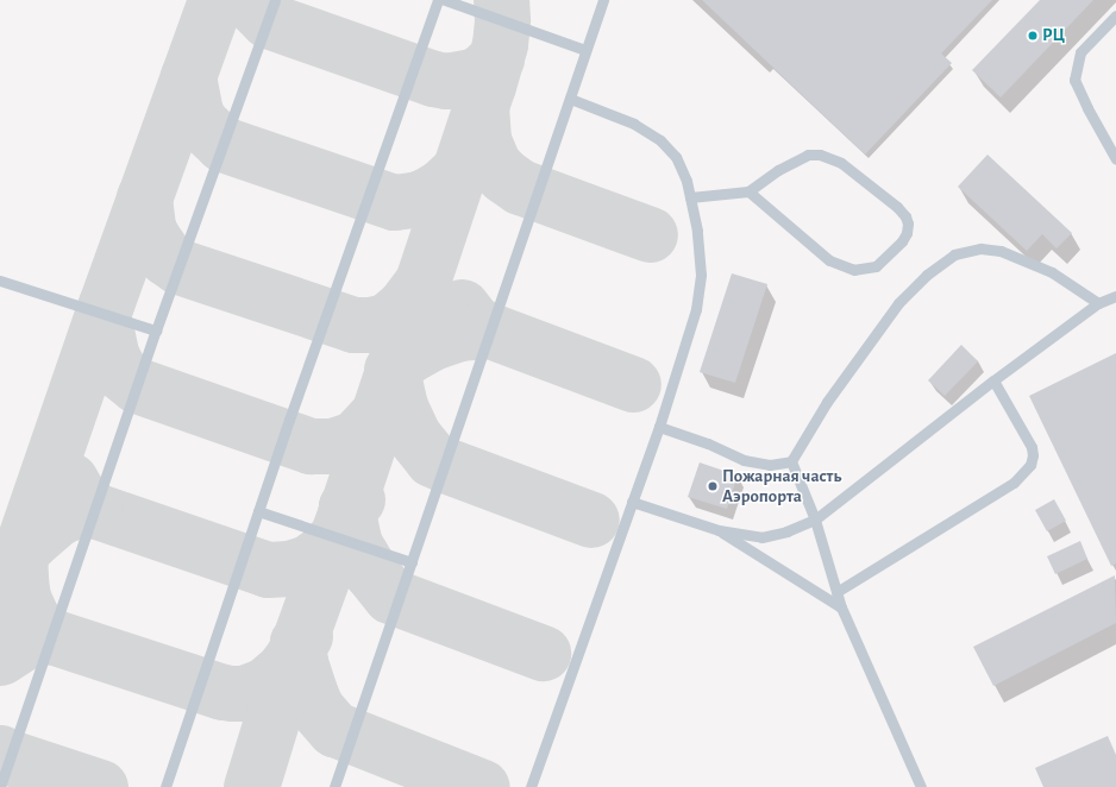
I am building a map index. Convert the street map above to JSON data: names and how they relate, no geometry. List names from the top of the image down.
{
  "places": ["РЦ", "Пожарная часть Аэропорта"]
}
